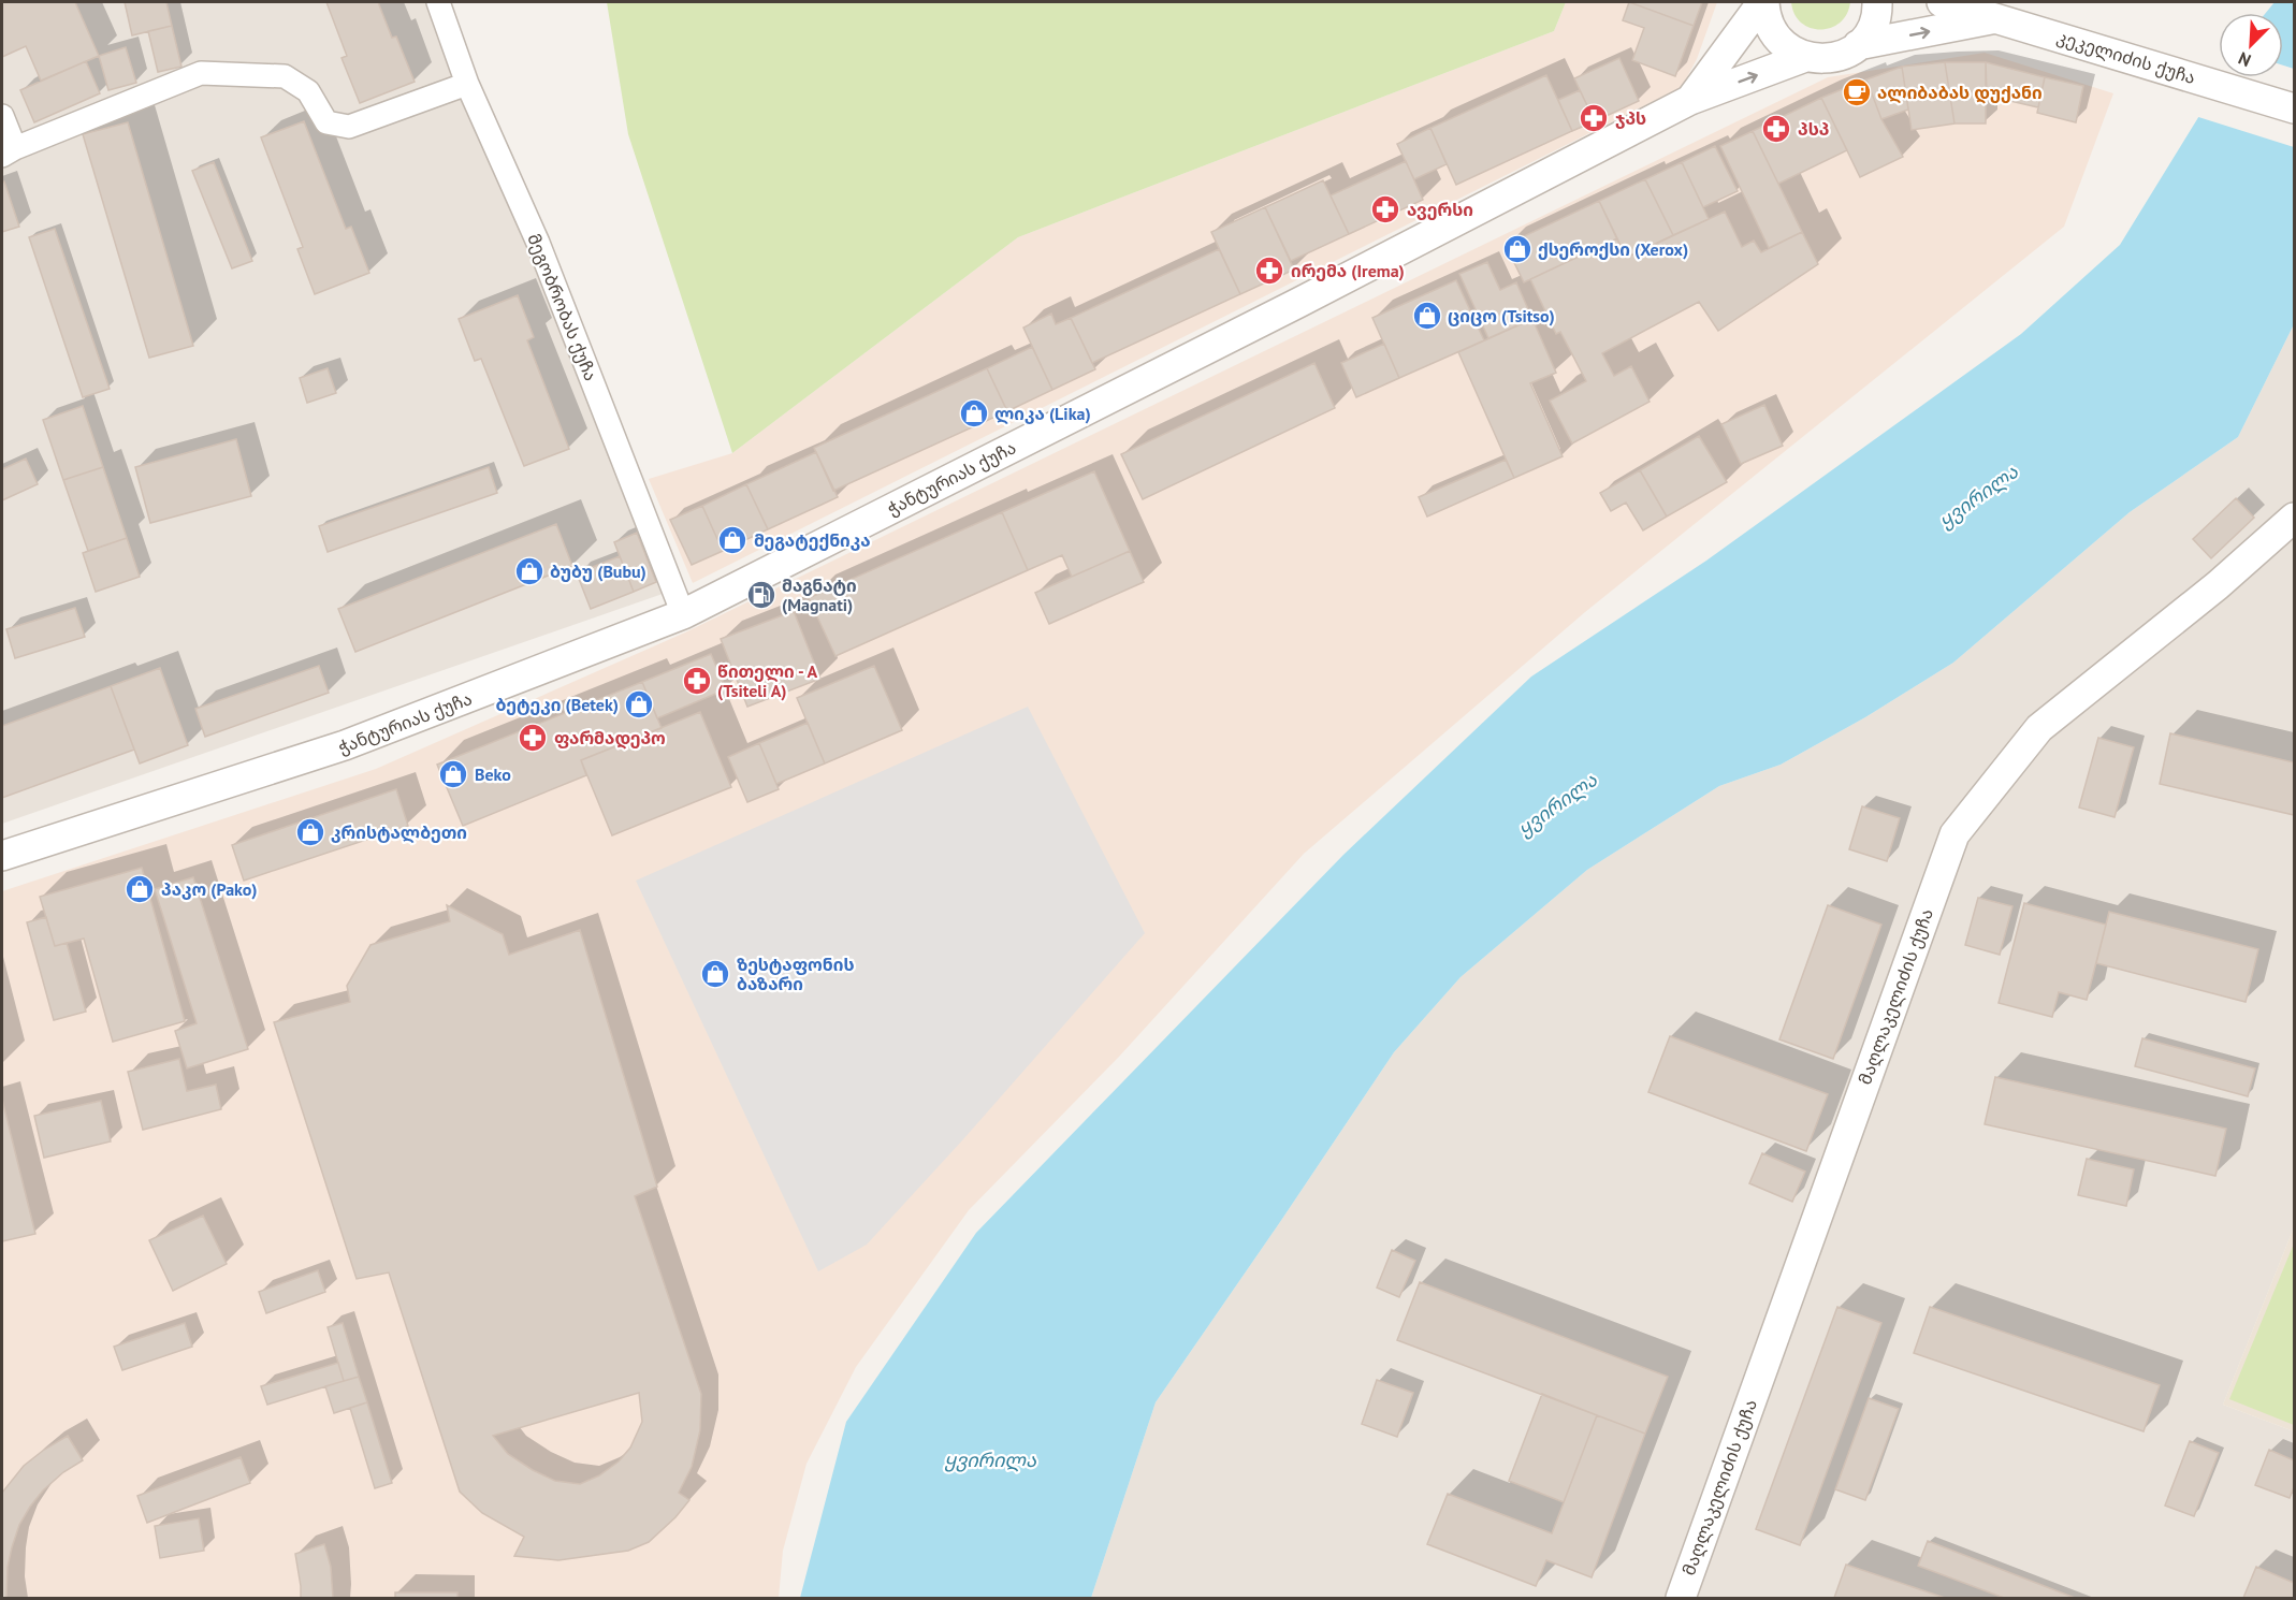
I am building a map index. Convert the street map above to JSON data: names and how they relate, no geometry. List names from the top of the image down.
{
  "streets": {
    "street": [
      "კეკელიძის ქუჩა",
      "მეგობრობას ქუჩა",
      "ჭანტურიას ქუჩა",
      "მაღლაკელიძის ქუჩა"
    ]
  },
  "crossings": [
    ["კეკელიძის ქუჩა", "ჭანტურიას ქუჩა"],
    ["მეგობრობას ქუჩა", "ჭანტურიას ქუჩა"]
  ],
  "water": ["ყვირილა"],
  "places": {
    "cafe": ["ალიბაბას დუქანი"],
    "pharmacy": [
      "ჯპს",
      "პსპ",
      "ავერსი",
      "ირემა (Irema)",
      "წითელი - A (Tsiteli A)",
      "ფარმადეპო"
    ],
    "shop": [
      "ქსეროქსი (Xerox)",
      "ციცო (Tsitso)",
      "ლიკა (Lika)",
      "მეგატექნიკა",
      "ბუბუ (Bubu)",
      "ბეტეკი (Betek)",
      "Beko",
      "კრისტალბეთი",
      "პაკო (Pako)",
      "ზესტაფონის ბაზარი"
    ],
    "fuel station": ["მაგნატი (Magnati)"]
  },
  "north": "bottom left"
}
